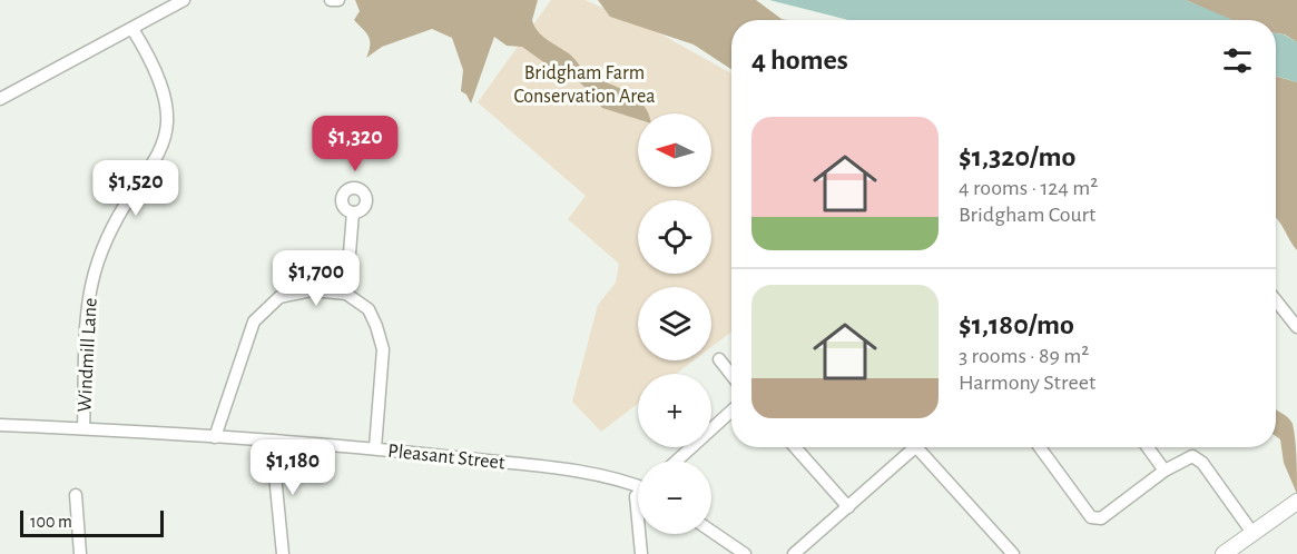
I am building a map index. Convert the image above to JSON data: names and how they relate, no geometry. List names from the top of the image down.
{
  "streets": {
    "street": ["Windmill Lane", "Pleasant Street"]
  },
  "crossings": [
    ["Windmill Lane", "Pleasant Street"]
  ],
  "parks": ["Bridgham Farm Conservation Area"],
  "scale_bar": "100 m",
  "north": "left",
  "page": {
    "heading": "4 homes",
    "list": [
      {
        "name": "$1,320/mo",
        "note": "4 rooms · 124 m² · Bridgham Court"
      },
      {
        "name": "$1,180/mo",
        "note": "3 rooms · 89 m² · Harmony Street"
      }
    ],
    "map_buttons": ["+", "−"],
    "price": [
      "$1,320",
      "$1,520",
      "$1,700",
      "$1,180"
    ],
    "scale": "100 m"
  }
}
